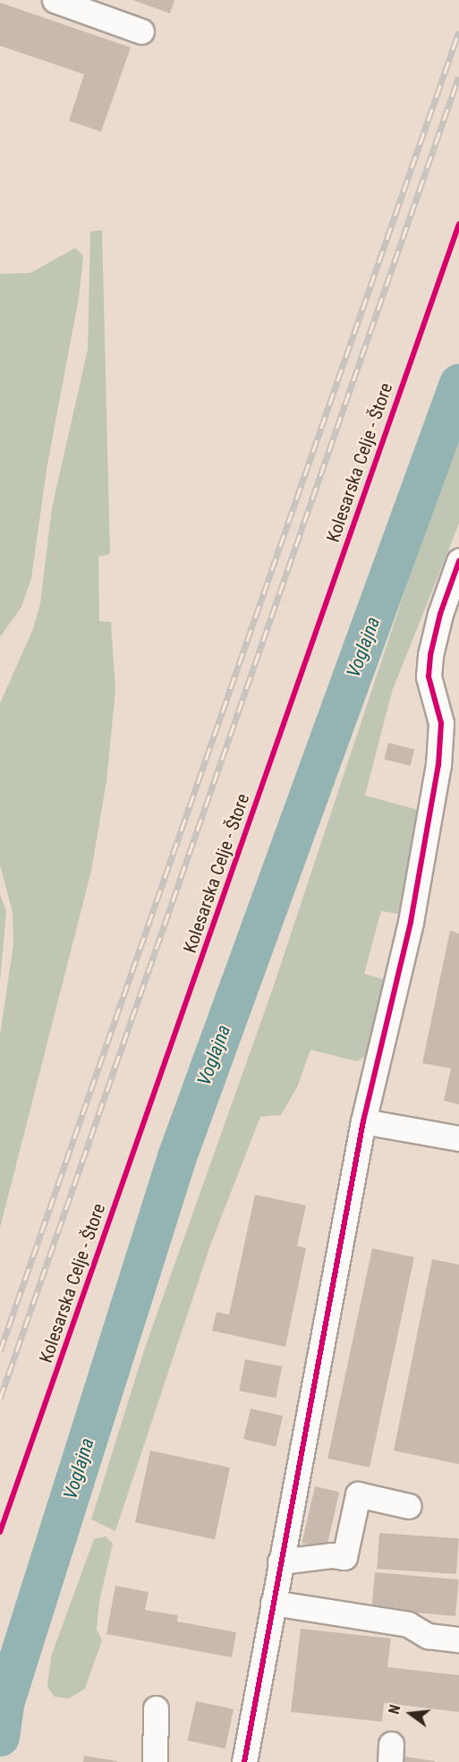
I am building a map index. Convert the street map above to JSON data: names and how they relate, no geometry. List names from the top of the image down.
{
  "streets": {
    "cycle path": ["Kolesarska Celje - Štore"]
  },
  "water": ["Voglajna"],
  "north": "left"
}
